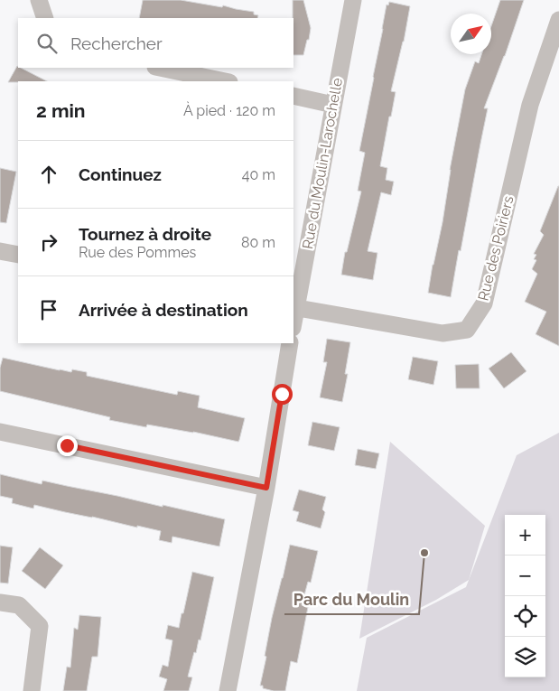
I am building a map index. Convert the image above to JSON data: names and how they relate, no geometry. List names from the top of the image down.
{
  "streets": {
    "street": ["Rue du Moulin-Larochelle", "Rue des Poiriers"]
  },
  "crossings": [
    ["Rue du Moulin-Larochelle", "Rue des Poiriers"]
  ],
  "places": ["Parc du Moulin"],
  "north": "top right",
  "page": {
    "search": "Rechercher",
    "heading": ["2 min", "À pied · 120 m"],
    "list": [
      ["Continuez", "40 m"],
      ["Tournez à droite", "Rue des Pommes", "80 m"],
      "Arrivée à destination"
    ],
    "map_buttons": ["+", "−"]
  }
}
